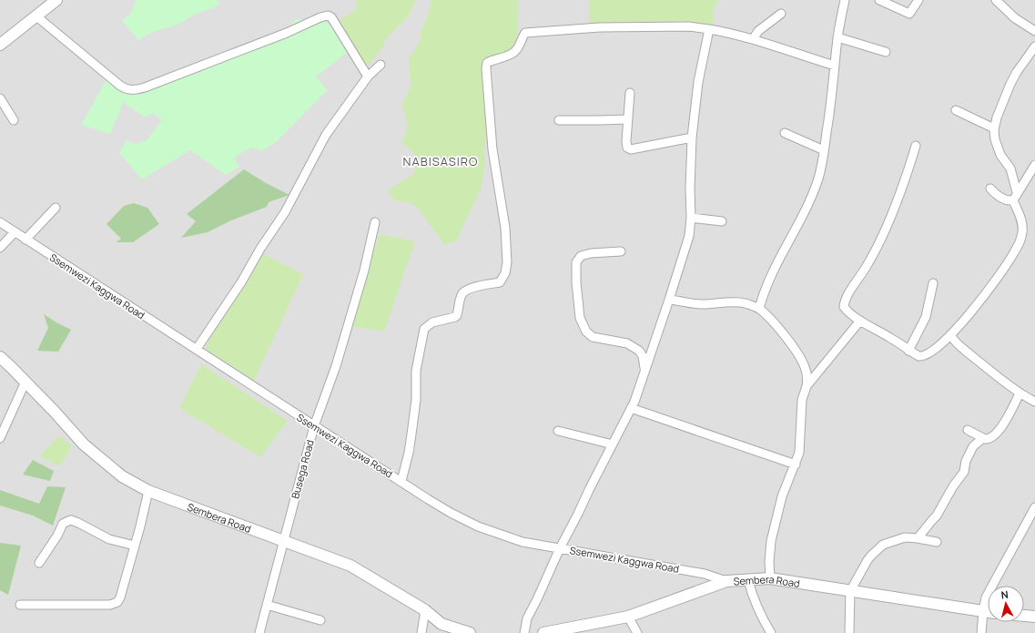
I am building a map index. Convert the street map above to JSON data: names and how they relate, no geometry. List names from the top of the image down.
{
  "streets": {
    "street": ["Ssemwezi Kaggwa Road", "Busega Road", "Sembera Road"]
  },
  "crossings": [
    ["Ssemwezi Kaggwa Road", "Busega Road"],
    ["Ssemwezi Kaggwa Road", "Sembera Road"],
    ["Busega Road", "Sembera Road"]
  ],
  "districts": ["NABISASIRO"],
  "north": "top"
}
